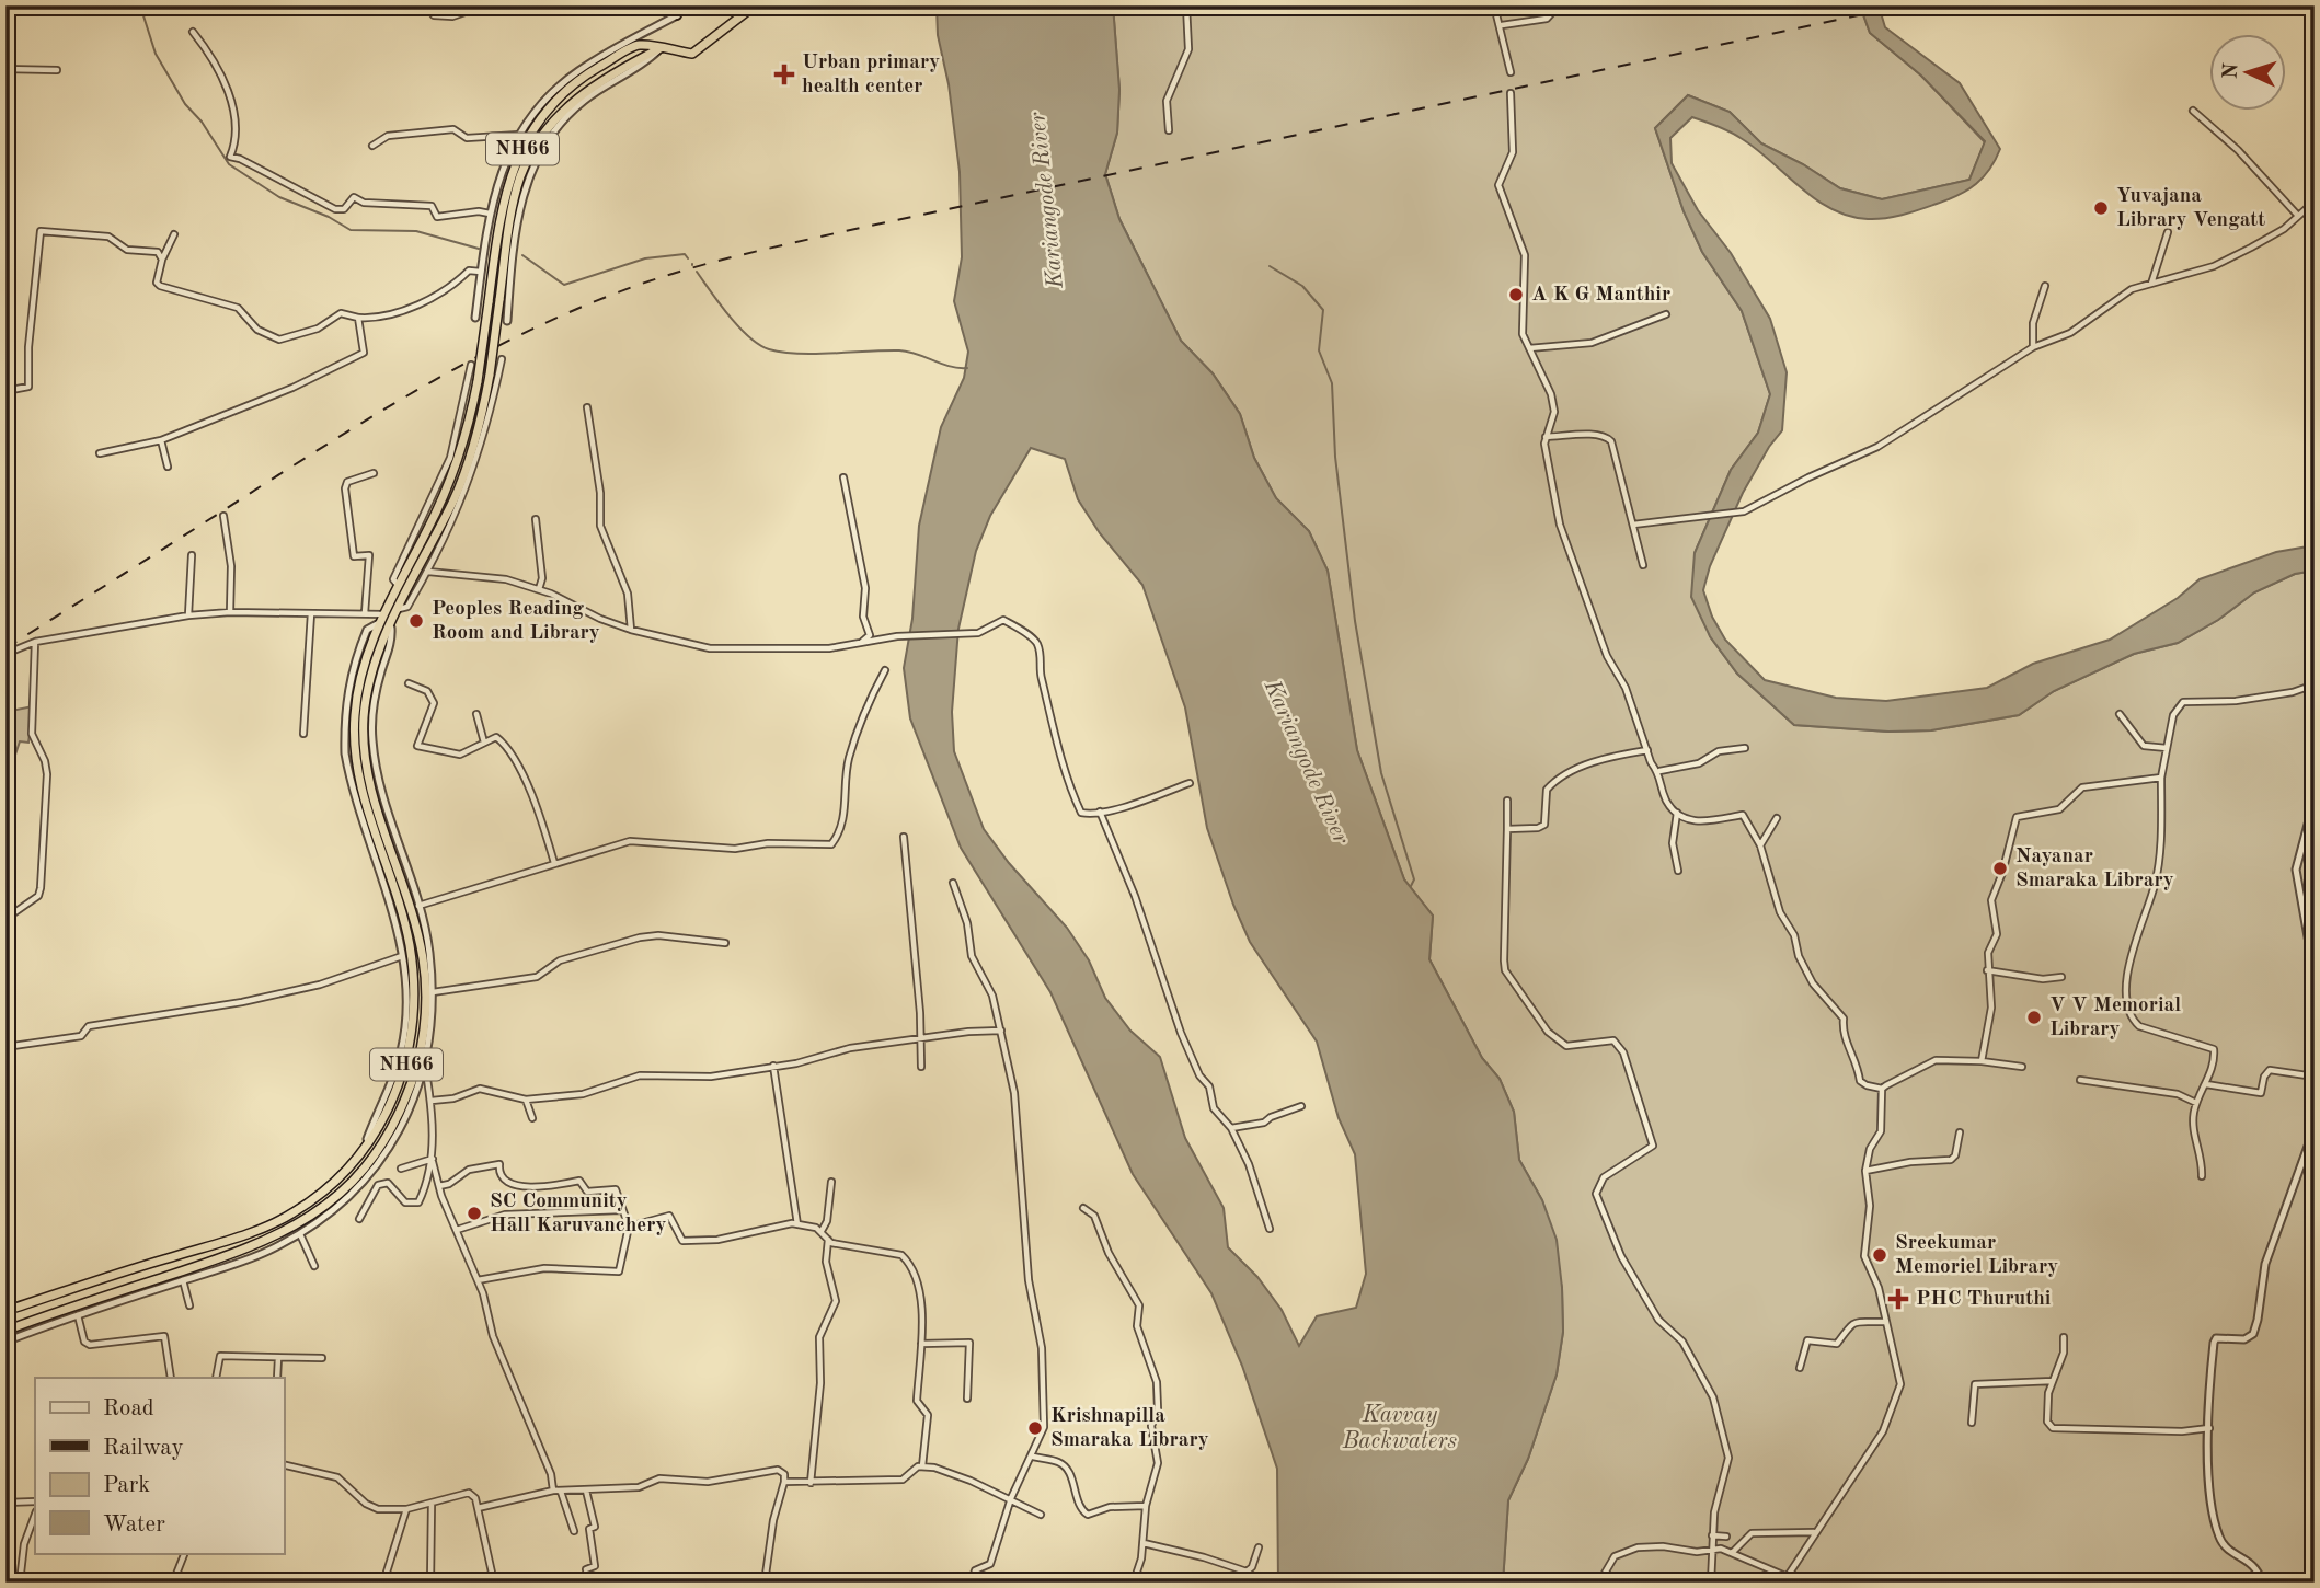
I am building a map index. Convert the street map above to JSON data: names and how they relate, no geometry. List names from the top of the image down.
{
  "streets": {
    "highway": ["NH66"]
  },
  "water": ["Kariangode River", "Kavvay Backwaters"],
  "places": {
    "health": ["Urban primary health center", "PHC Thuruthi"],
    "other": [
      "Yuvajana Library Vengatt",
      "A K G Manthir",
      "Peoples Reading Room and Library",
      "Nayanar Smaraka Library",
      "V V Memorial Library",
      "SC Community Hall Karuvanchery",
      "Sreekumar Memoriel Library",
      "Krishnapilla Smaraka Library"
    ]
  },
  "legend": [
    "Road",
    "Railway",
    "Park",
    "Water"
  ],
  "north": "left"
}
